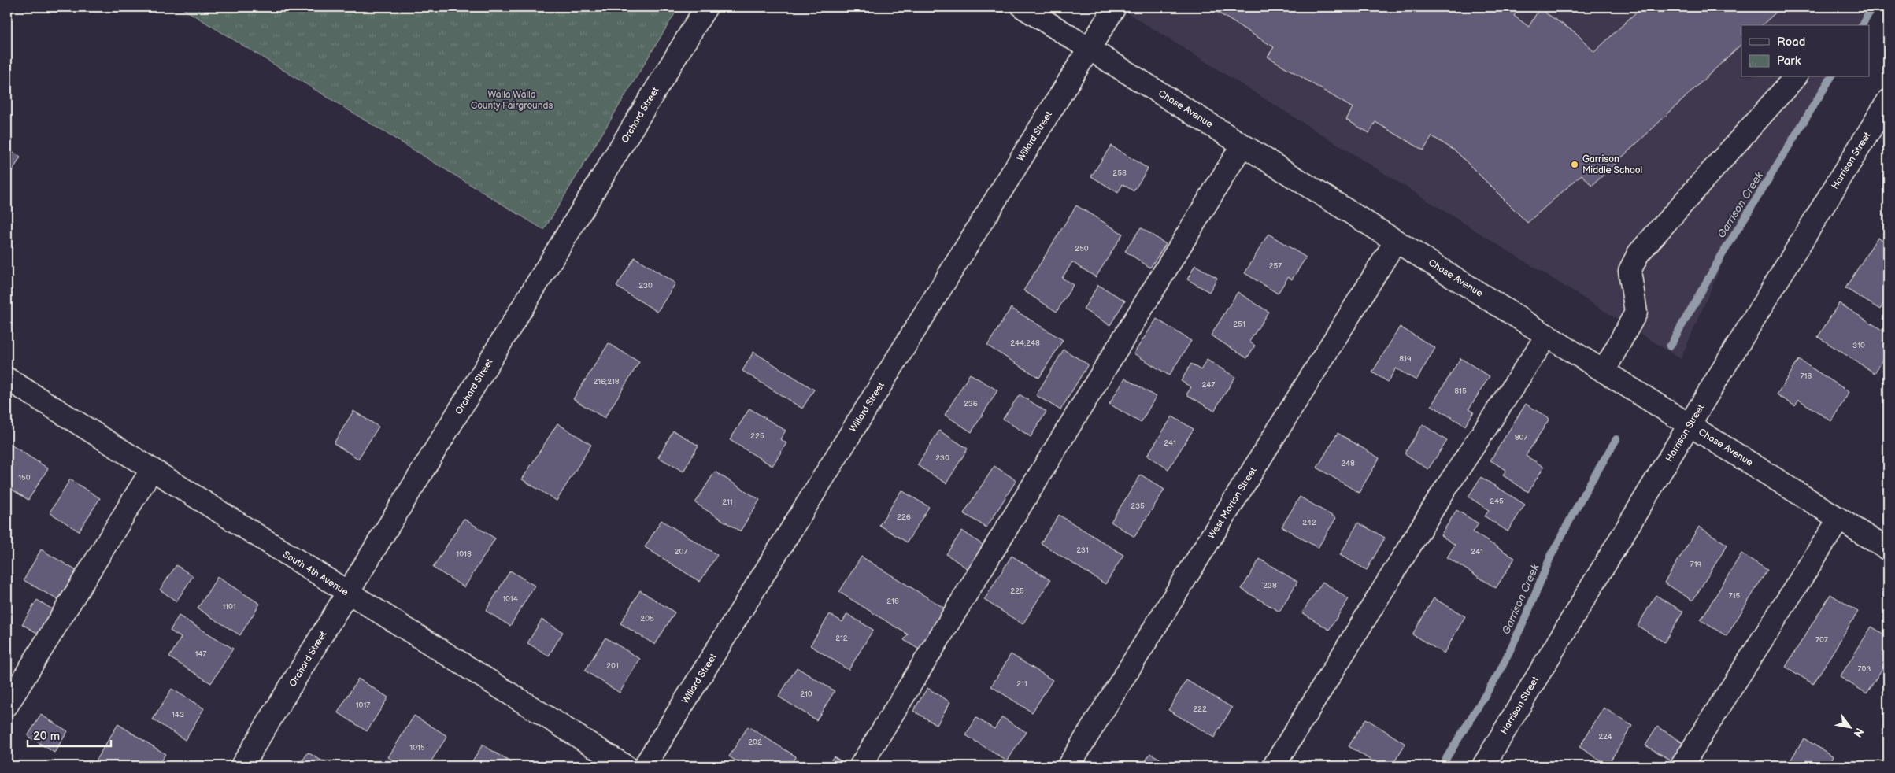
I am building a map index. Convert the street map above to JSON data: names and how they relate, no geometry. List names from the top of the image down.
{
  "streets": {
    "street": [
      "Chase Avenue",
      "Orchard Street",
      "Willard Street",
      "Harrison Street",
      "West Morton Street",
      "South 4th Avenue"
    ]
  },
  "crossings": [
    ["Chase Avenue", "Willard Street"],
    ["Chase Avenue", "Harrison Street"],
    ["Chase Avenue", "West Morton Street"],
    ["Orchard Street", "South 4th Avenue"]
  ],
  "water": ["Garrison Creek"],
  "parks": ["Walla Walla County Fairgrounds"],
  "places": ["Garrison Middle School"],
  "house_numbers": [
    "258",
    "250",
    "257",
    "230",
    "251",
    "244;248",
    "310",
    "819",
    "718",
    "216;218",
    "247",
    "815",
    "236",
    "225",
    "807",
    "241",
    "230",
    "248",
    "150",
    "245",
    "211",
    "235",
    "226",
    "242",
    "231",
    "207",
    "241",
    "1018",
    "719",
    "238",
    "225",
    "715",
    "1014",
    "218",
    "1101",
    "205",
    "212",
    "707",
    "147",
    "201",
    "703",
    "211",
    "210",
    "1017",
    "222",
    "143",
    "224",
    "202",
    "1015"
  ],
  "legend": ["Road", "Park"],
  "scale_bar": "20 m",
  "north": "bottom right"
}
